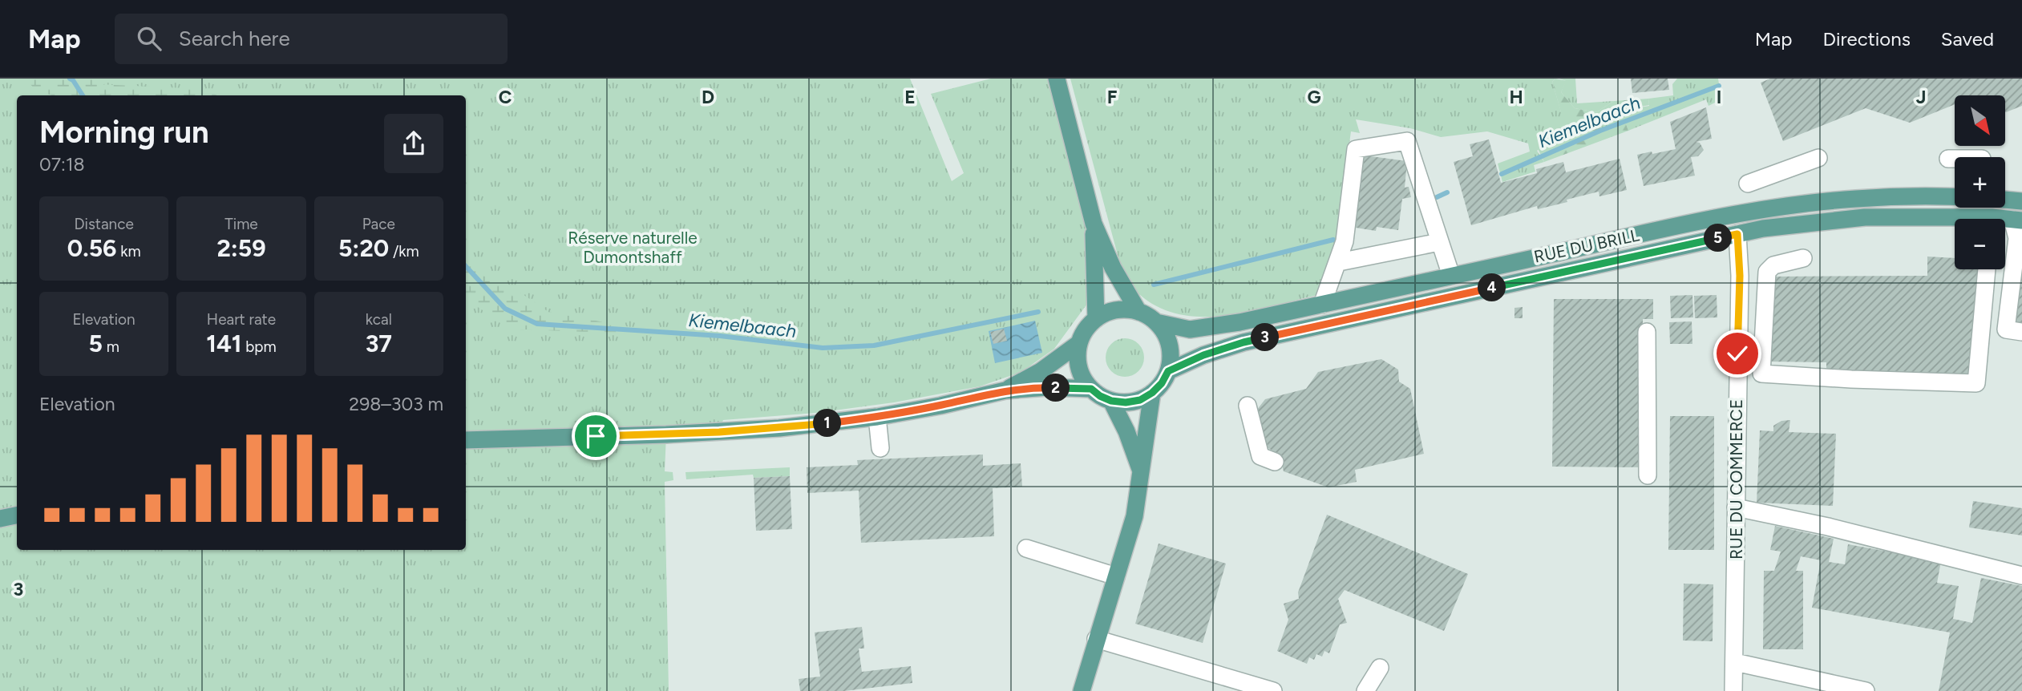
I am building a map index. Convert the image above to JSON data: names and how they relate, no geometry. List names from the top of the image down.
{
  "streets": {
    "main road": ["RUE DU BRILL"],
    "street": ["RUE DU COMMERCE"]
  },
  "crossings": [
    ["RUE DU BRILL", "RUE DU COMMERCE"]
  ],
  "water": ["Kiemelbaach"],
  "parks": ["Réserve naturelle Dumontshaff"],
  "north": "bottom right",
  "page": {
    "header": "Map",
    "search": "Search here",
    "nav": ["Map", "Directions", "Saved"],
    "map_buttons": ["+", "−"],
    "heading": ["Morning run", "07:18"],
    "stats": [
      ["Distance", "0.56 km"],
      ["Time", "2:59"],
      ["Pace", "5:20 /km"],
      ["Elevation", "5 m"],
      ["Heart rate", "141 bpm"],
      ["kcal", "37"]
    ],
    "pins": [
      "5",
      "4",
      "3",
      "2",
      "1"
    ],
    "chart": ["Elevation", "298–303 m"]
  },
  "grid": {
    "columns": [
      "C",
      "D",
      "E",
      "F",
      "G",
      "H",
      "I",
      "J"
    ],
    "rows": ["3"]
  }
}
